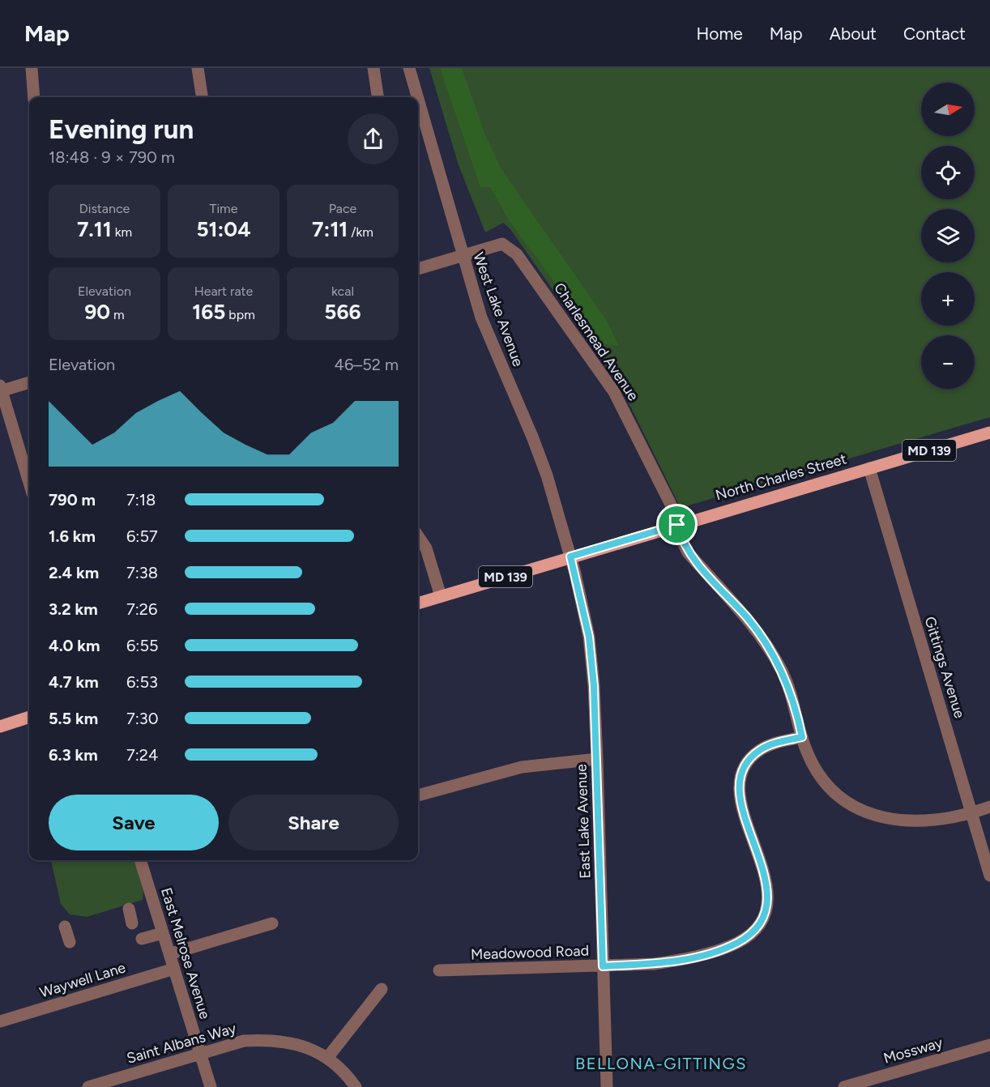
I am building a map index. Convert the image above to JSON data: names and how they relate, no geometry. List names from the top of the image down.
{
  "streets": {
    "main road": ["MD 139", "North Charles Street"],
    "street": [
      "West Lake Avenue",
      "Charlesmead Avenue",
      "Gittings Avenue",
      "East Lake Avenue",
      "Meadowood Road",
      "East Melrose Avenue",
      "Waywell Lane",
      "Saint Albans Way",
      "Mossway"
    ]
  },
  "crossings": [
    ["West Lake Avenue", "Charlesmead Avenue"],
    ["West Lake Avenue", "North Charles Street"],
    ["West Lake Avenue", "East Lake Avenue"],
    ["Charlesmead Avenue", "North Charles Street"],
    ["Charlesmead Avenue", "Gittings Avenue"],
    ["Charlesmead Avenue", "Meadowood Road"],
    ["North Charles Street", "Gittings Avenue"],
    ["North Charles Street", "East Lake Avenue"],
    ["East Lake Avenue", "Meadowood Road"],
    ["East Melrose Avenue", "Waywell Lane"],
    ["East Melrose Avenue", "Saint Albans Way"]
  ],
  "districts": ["BELLONA-GITTINGS"],
  "north": "right",
  "page": {
    "header": "Map",
    "nav": [
      "Home",
      "Map",
      "About",
      "Contact"
    ],
    "map_buttons": ["+", "−"],
    "heading": ["Evening run", "18:48 · 9 × 790 m"],
    "stats": [
      ["Distance", "7.11 km"],
      ["Time", "51:04"],
      ["Pace", "7:11 /km"],
      ["Elevation", "90 m"],
      ["Heart rate", "165 bpm"],
      ["kcal", "566"]
    ],
    "chart": ["Elevation", "46–52 m"],
    "list": [
      {
        "name": "790 m",
        "note": "7:18"
      },
      {
        "name": "1.6 km",
        "note": "6:57"
      },
      {
        "name": "2.4 km",
        "note": "7:38"
      },
      {
        "name": "3.2 km",
        "note": "7:26"
      },
      {
        "name": "4.0 km",
        "note": "6:55"
      },
      {
        "name": "4.7 km",
        "note": "6:53"
      },
      {
        "name": "5.5 km",
        "note": "7:30"
      },
      {
        "name": "6.3 km",
        "note": "7:24"
      }
    ],
    "buttons": ["Save", "Share"]
  }
}
